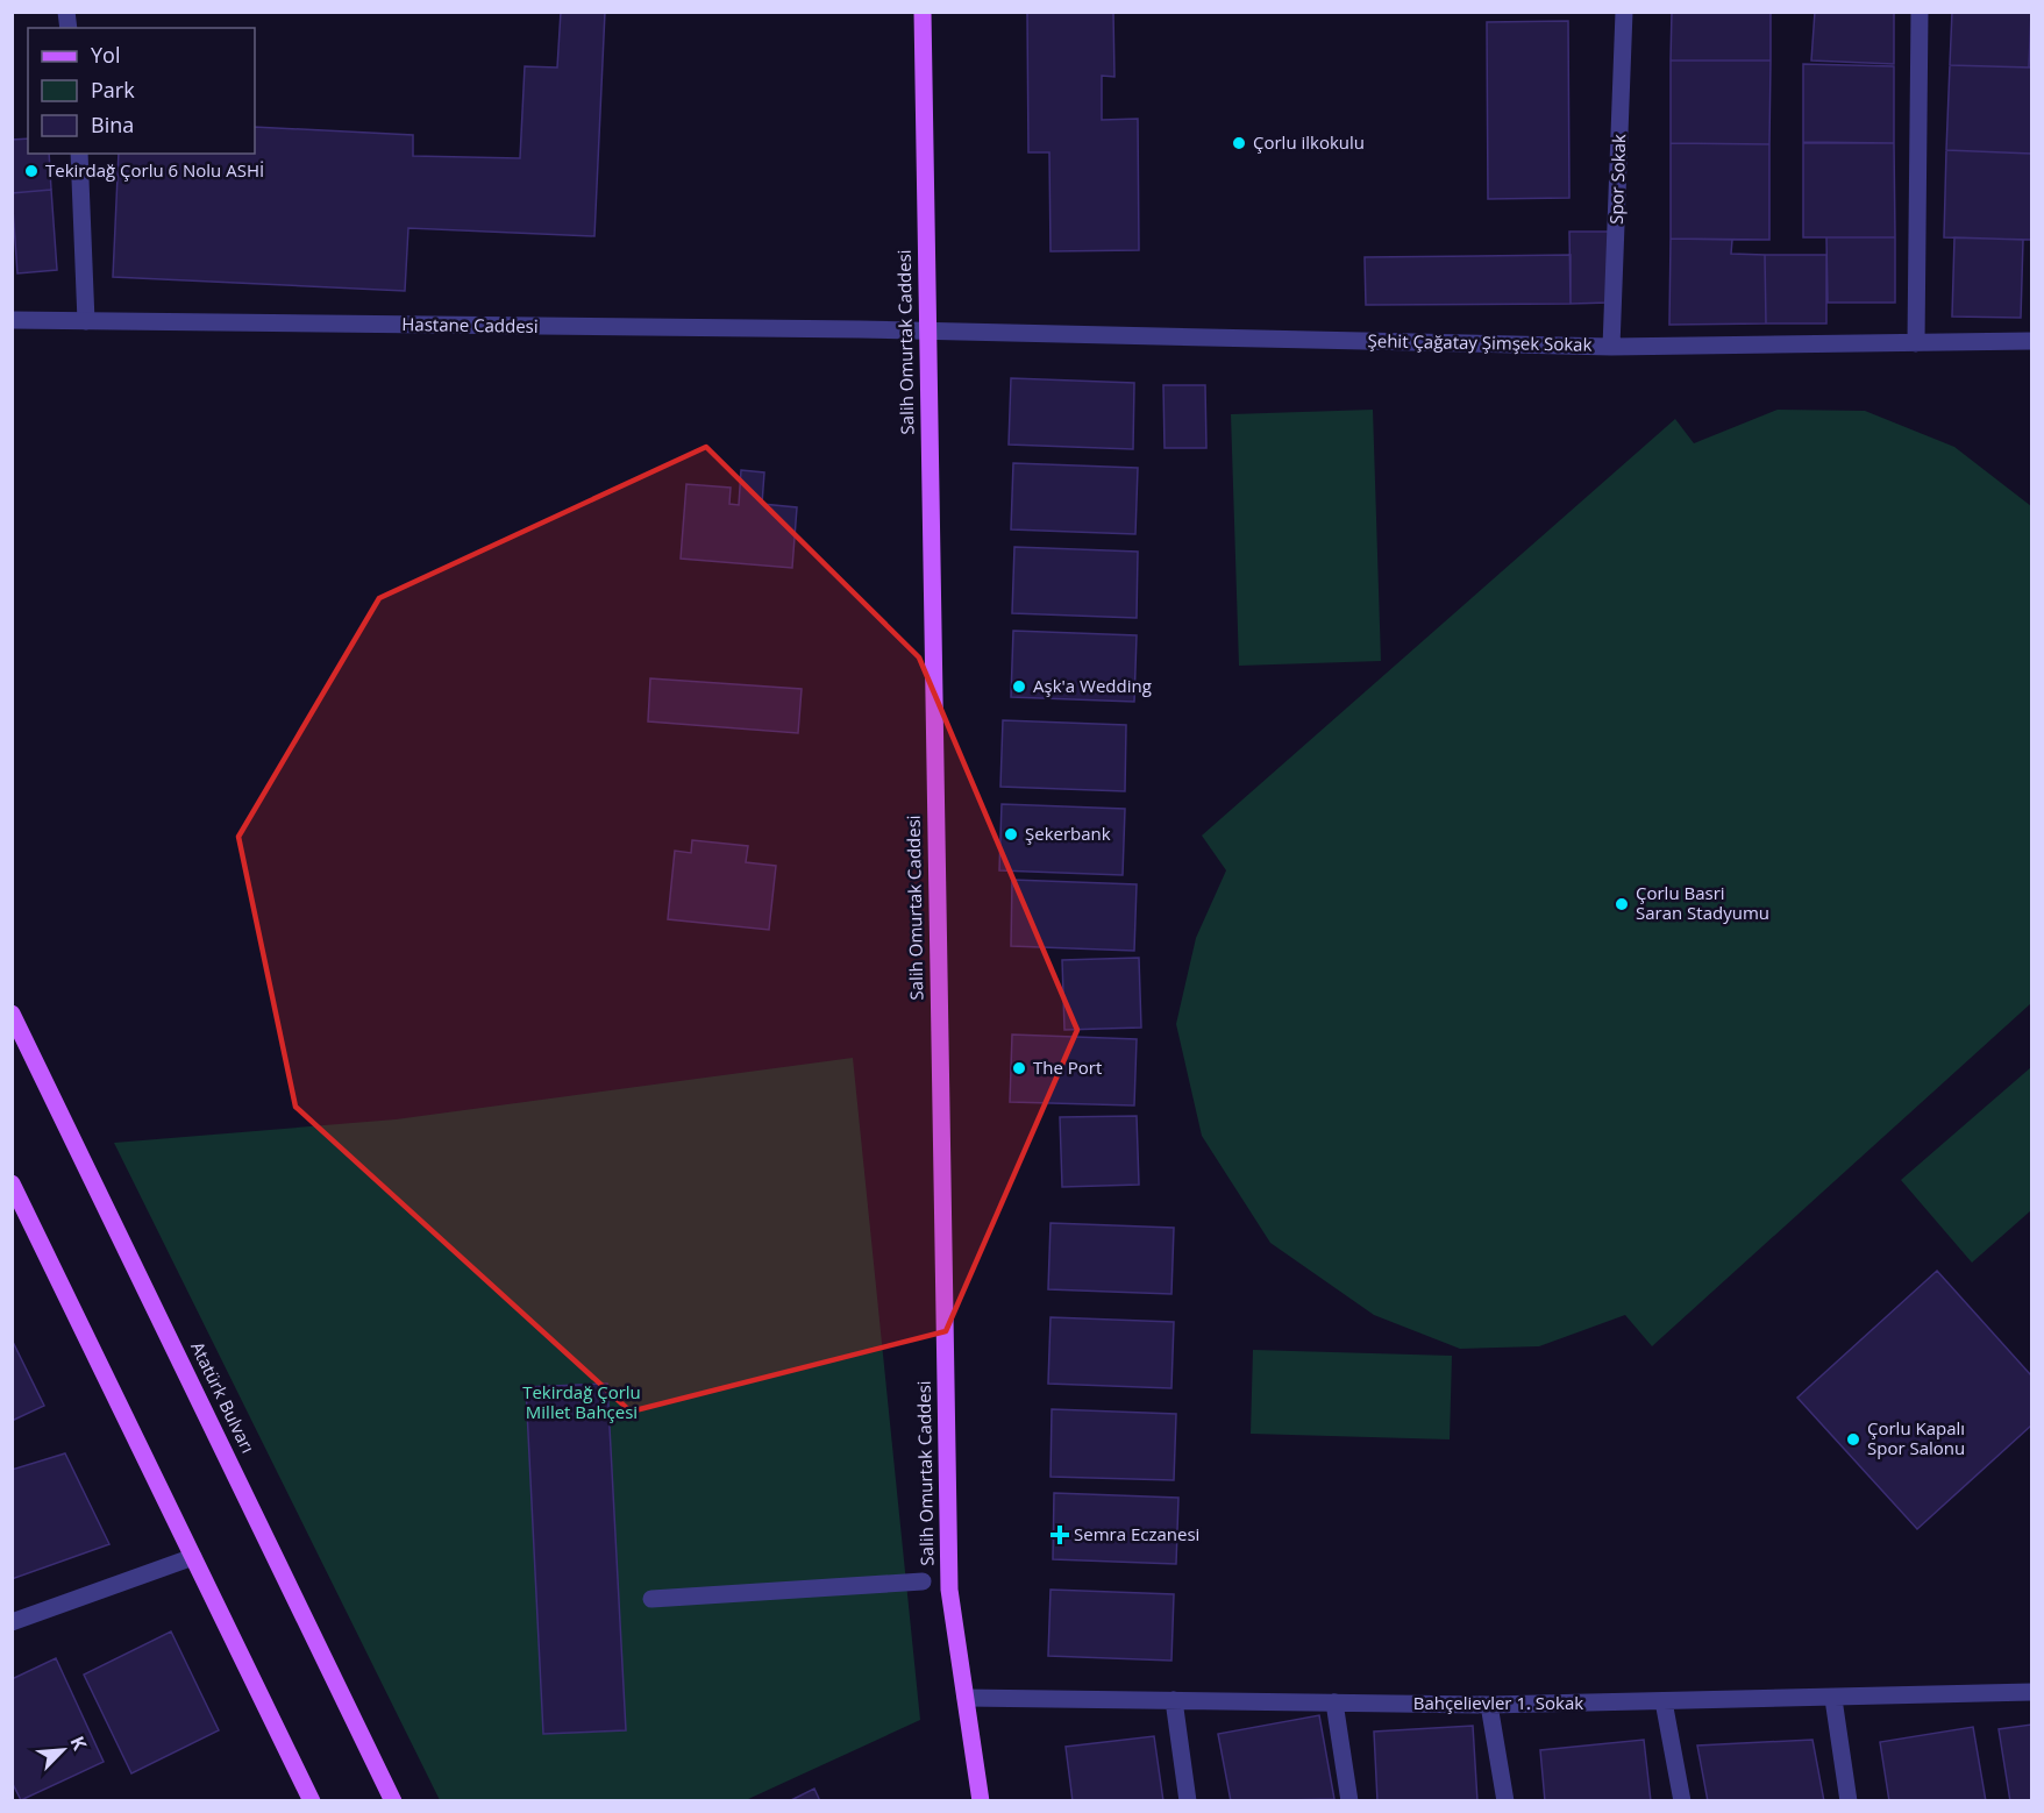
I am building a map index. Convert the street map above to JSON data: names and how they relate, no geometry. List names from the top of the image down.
{
  "streets": {
    "main road": ["Salih Omurtak Caddesi", "Atatürk Bulvarı"],
    "street": [
      "Spor Sokak",
      "Hastane Caddesi",
      "Şehit Çağatay Şimşek Sokak",
      "Bahçelievler 1. Sokak"
    ]
  },
  "crossings": [
    ["Spor Sokak", "Şehit Çağatay Şimşek Sokak"],
    ["Hastane Caddesi", "Salih Omurtak Caddesi"],
    ["Hastane Caddesi", "Şehit Çağatay Şimşek Sokak"],
    ["Salih Omurtak Caddesi", "Şehit Çağatay Şimşek Sokak"],
    ["Salih Omurtak Caddesi", "Bahçelievler 1. Sokak"]
  ],
  "parks": ["Tekirdağ Çorlu Millet Bahçesi"],
  "places": {
    "other": [
      "Çorlu ilkokulu",
      "Tekirdağ Çorlu 6 Nolu ASHİ",
      "Aşk'a Wedding",
      "Şekerbank",
      "Çorlu Basri Saran Stadyumu",
      "The Port",
      "Çorlu Kapalı Spor Salonu"
    ],
    "health": ["Semra Eczanesi"]
  },
  "legend": ["Yol", "Park", "Bina"],
  "north": "top right"
}
